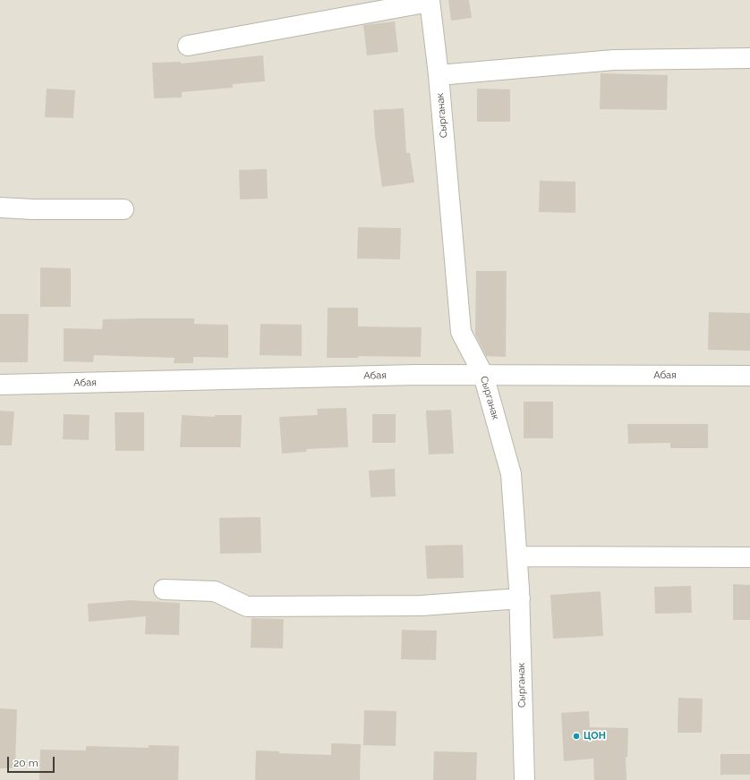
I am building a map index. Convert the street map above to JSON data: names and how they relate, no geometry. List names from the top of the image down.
{
  "streets": {
    "street": ["Сырганак", "Абая"]
  },
  "crossings": [
    ["Сырганак", "Абая"]
  ],
  "places": ["ЦОН"],
  "scale_bar": "20 m"
}
